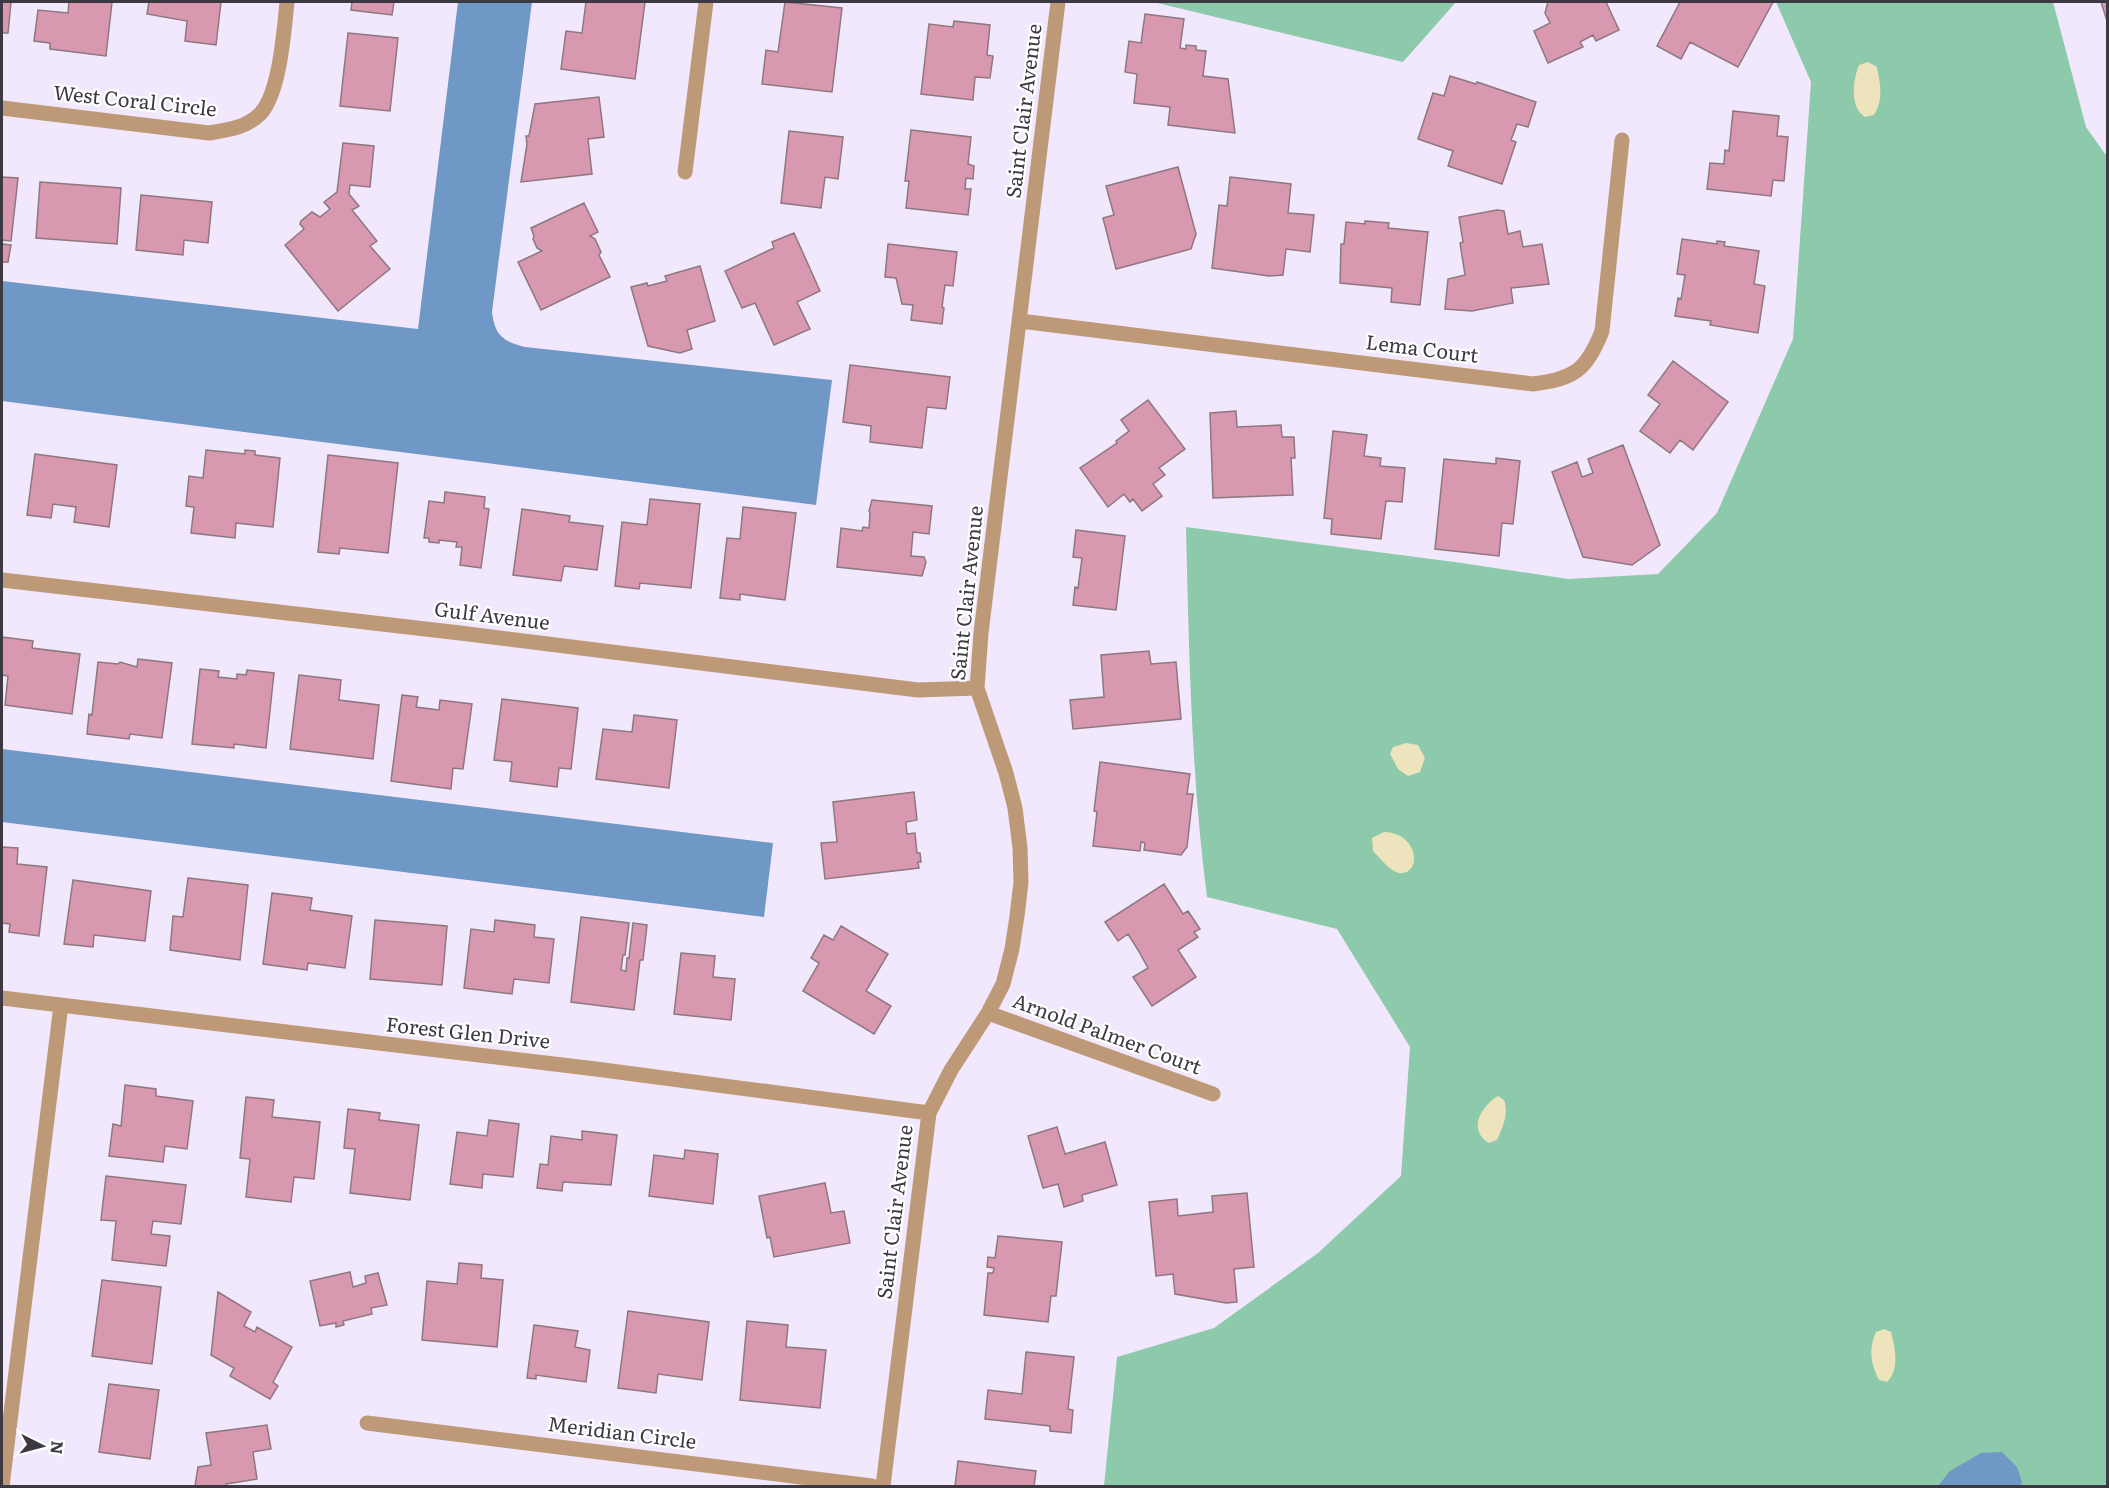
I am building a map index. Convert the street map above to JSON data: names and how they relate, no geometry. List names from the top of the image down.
{
  "streets": {
    "street": [
      "West Coral Circle",
      "Saint Clair Avenue",
      "Lema Court",
      "Gulf Avenue",
      "Forest Glen Drive",
      "Arnold Palmer Court",
      "Meridian Circle"
    ]
  },
  "crossings": [
    ["Saint Clair Avenue", "Lema Court"],
    ["Saint Clair Avenue", "Gulf Avenue"],
    ["Saint Clair Avenue", "Forest Glen Drive"],
    ["Saint Clair Avenue", "Arnold Palmer Court"]
  ],
  "north": "right"
}
